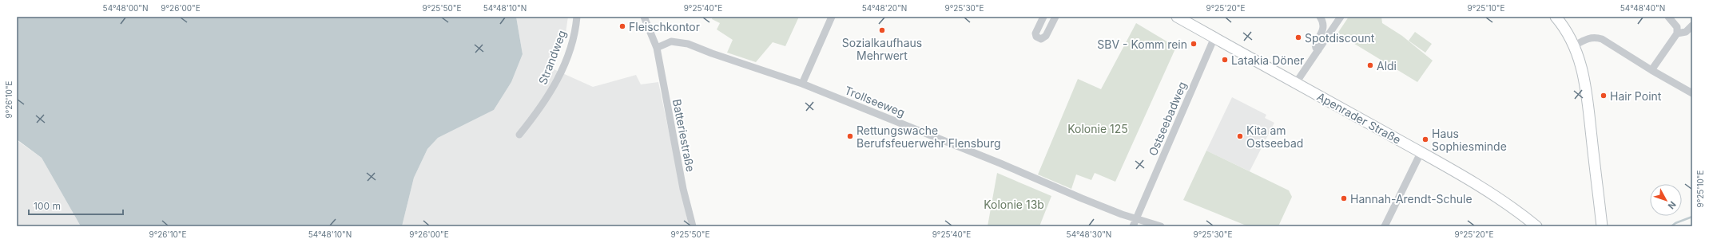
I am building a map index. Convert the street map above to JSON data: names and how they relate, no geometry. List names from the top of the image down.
{
  "streets": {
    "main road": ["Apenrader Straße"],
    "street": [
      "Strandweg",
      "Trollseeweg",
      "Ostseebadweg",
      "Batteriestraße"
    ]
  },
  "crossings": [
    ["Trollseeweg", "Ostseebadweg"],
    ["Trollseeweg", "Batteriestraße"],
    ["Apenrader Straße", "Ostseebadweg"]
  ],
  "parks": ["Kolonie 125", "Kolonie 13b"],
  "places": [
    "Fleischkontor",
    "Sozialkaufhaus Mehrwert",
    "Spotdiscount",
    "SBV - Komm rein",
    "Latakia Döner",
    "Aldi",
    "Hair Point",
    "Rettungswache Berufsfeuerwehr Flensburg",
    "Kita am Ostseebad",
    "Haus Sophiesminde",
    "Hannah-Arendt-Schule"
  ],
  "scale_bar": "100 m",
  "north": "bottom right",
  "coordinates": [
    "54°48'00\"N",
    "9°26'00\"E",
    "9°25'50\"E",
    "54°48'10\"N",
    "9°25'40\"E",
    "54°48'20\"N",
    "9°25'30\"E",
    "9°25'20\"E",
    "9°25'10\"E",
    "54°48'40\"N",
    "9°26'10\"E",
    "54°48'30\"N"
  ]
}
